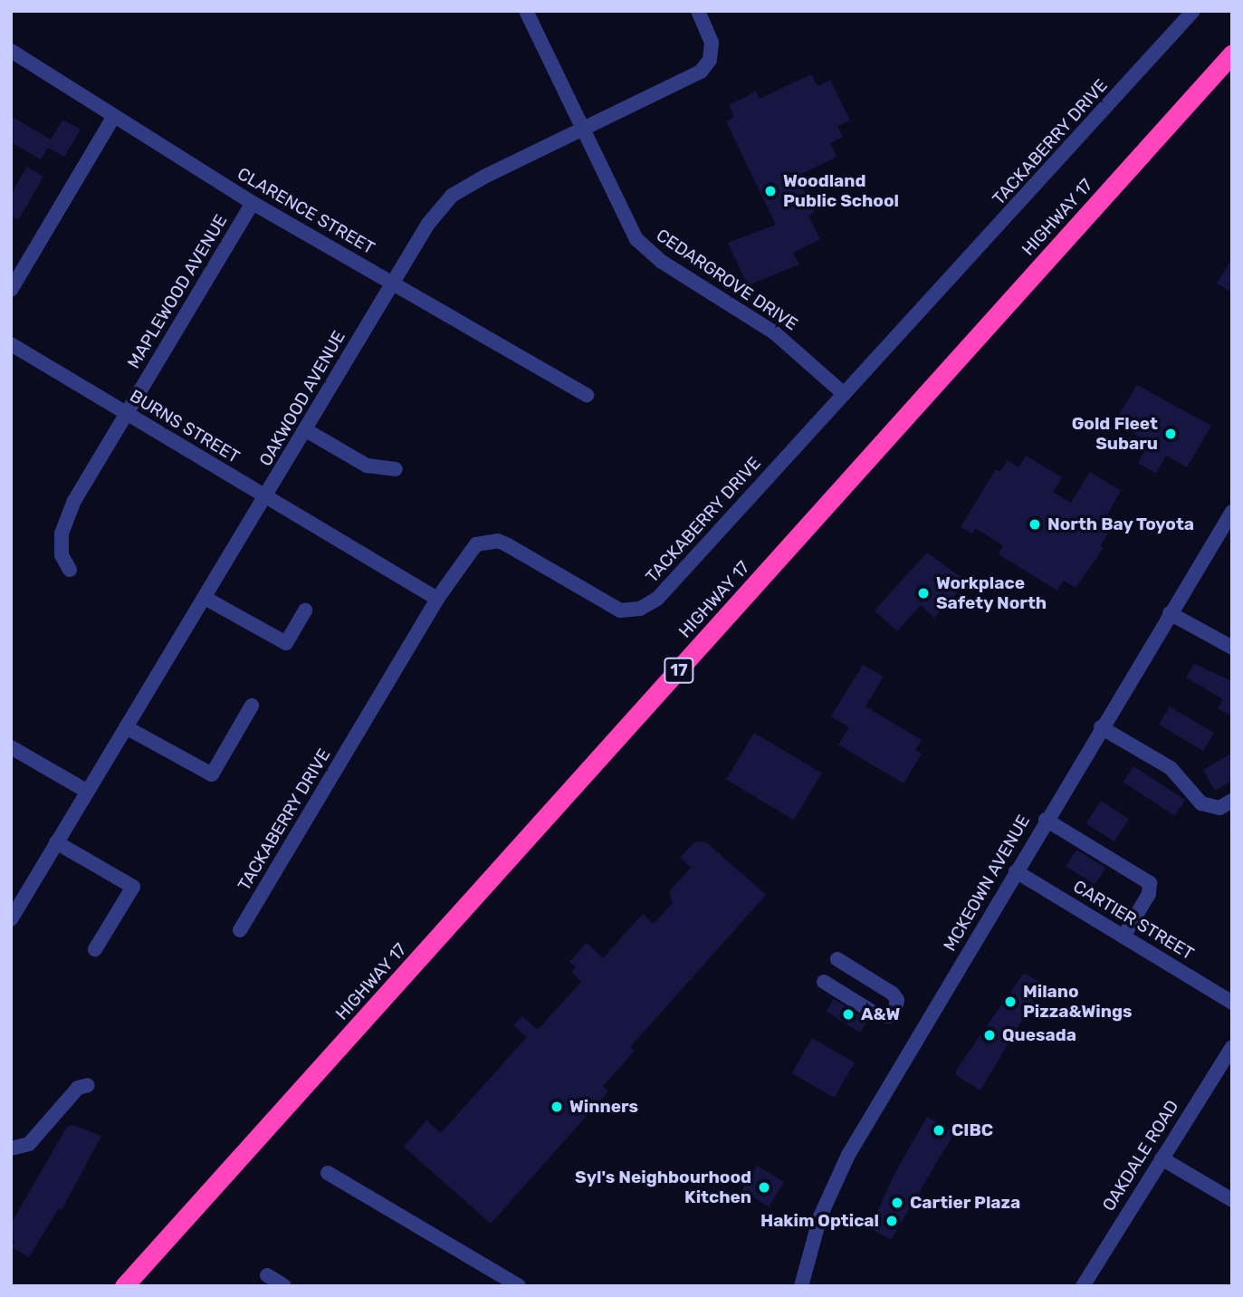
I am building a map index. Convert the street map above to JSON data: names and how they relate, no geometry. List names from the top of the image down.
{
  "streets": {
    "highway": ["HIGHWAY 17", "17"],
    "street": [
      "TACKABERRY DRIVE",
      "CLARENCE STREET",
      "CEDARGROVE DRIVE",
      "MAPLEWOOD AVENUE",
      "OAKWOOD AVENUE",
      "BURNS STREET",
      "MCKEOWN AVENUE",
      "CARTIER STREET",
      "OAKDALE ROAD"
    ]
  },
  "crossings": [
    ["TACKABERRY DRIVE", "CEDARGROVE DRIVE"],
    ["TACKABERRY DRIVE", "BURNS STREET"],
    ["CLARENCE STREET", "MAPLEWOOD AVENUE"],
    ["CLARENCE STREET", "OAKWOOD AVENUE"],
    ["CEDARGROVE DRIVE", "OAKWOOD AVENUE"],
    ["MAPLEWOOD AVENUE", "BURNS STREET"],
    ["OAKWOOD AVENUE", "BURNS STREET"],
    ["MCKEOWN AVENUE", "CARTIER STREET"]
  ],
  "places": [
    "Woodland Public School",
    "Gold Fleet Subaru",
    "North Bay Toyota",
    "Workplace Safety North",
    "Milano Pizza&Wings",
    "A&W",
    "Quesada",
    "Winners",
    "CIBC",
    "Syl's Neighbourhood Kitchen",
    "Cartier Plaza",
    "Hakim Optical"
  ]
}
